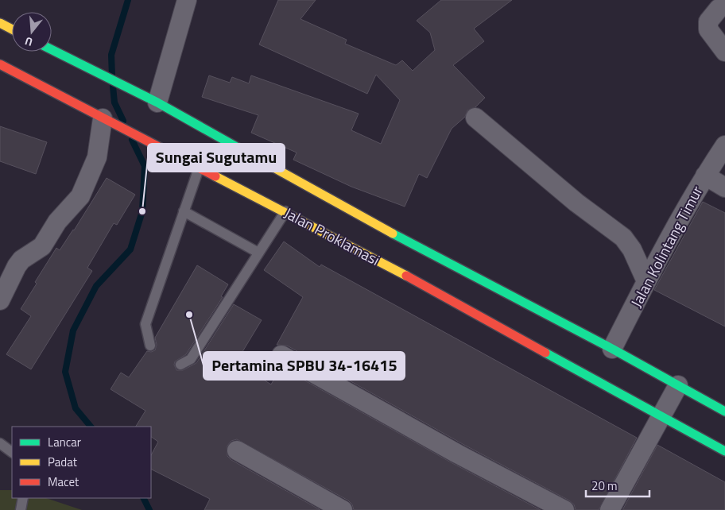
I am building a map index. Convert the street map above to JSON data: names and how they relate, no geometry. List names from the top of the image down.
{
  "streets": {
    "street": ["Jalan Proklamasi", "Jalan Kolintang Timur"]
  },
  "crossings": [
    ["Jalan Proklamasi", "Jalan Kolintang Timur"]
  ],
  "places": ["Sungai Sugutamu", "Pertamina SPBU 34-16415"],
  "legend": ["Lancar", "Padat", "Macet"],
  "scale_bar": "20 m",
  "north": "bottom"
}
